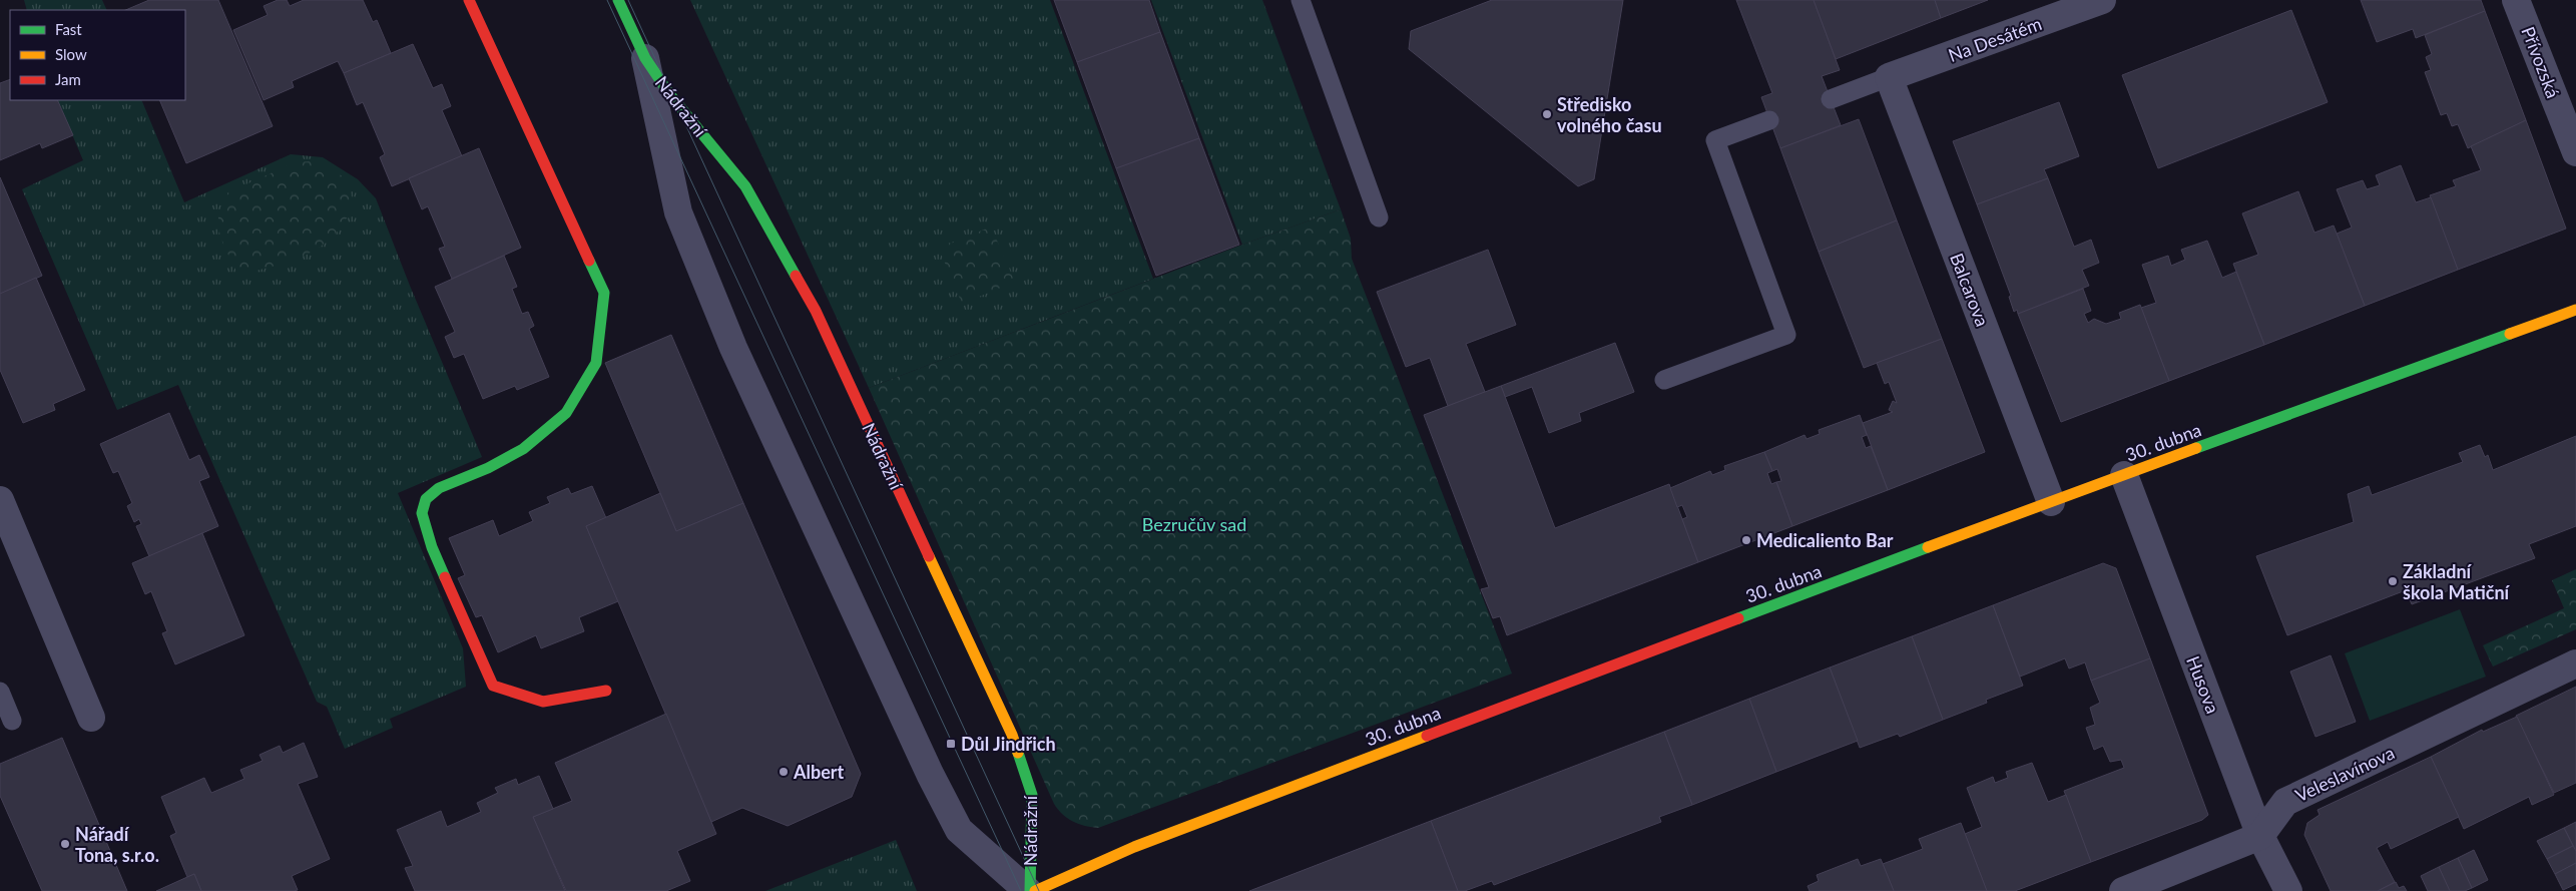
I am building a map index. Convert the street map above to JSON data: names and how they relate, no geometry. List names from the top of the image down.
{
  "streets": {
    "street": [
      "Na Desátém",
      "Přívozská",
      "Nádražní",
      "Balcarova",
      "30. dubna",
      "Husova",
      "Veleslavínova"
    ]
  },
  "crossings": [
    ["Na Desátém", "Balcarova"],
    ["Balcarova", "30. dubna"],
    ["30. dubna", "Husova"],
    ["Husova", "Veleslavínova"]
  ],
  "parks": ["Bezručův sad"],
  "places": {
    "other": [
      "Středisko volného času",
      "Medicaliento Bar",
      "Základní škola Matiční",
      "Albert",
      "Nářadí Tona, s.r.o."
    ],
    "transit": ["Důl Jindřich"]
  },
  "legend": ["Fast", "Slow", "Jam"]
}
